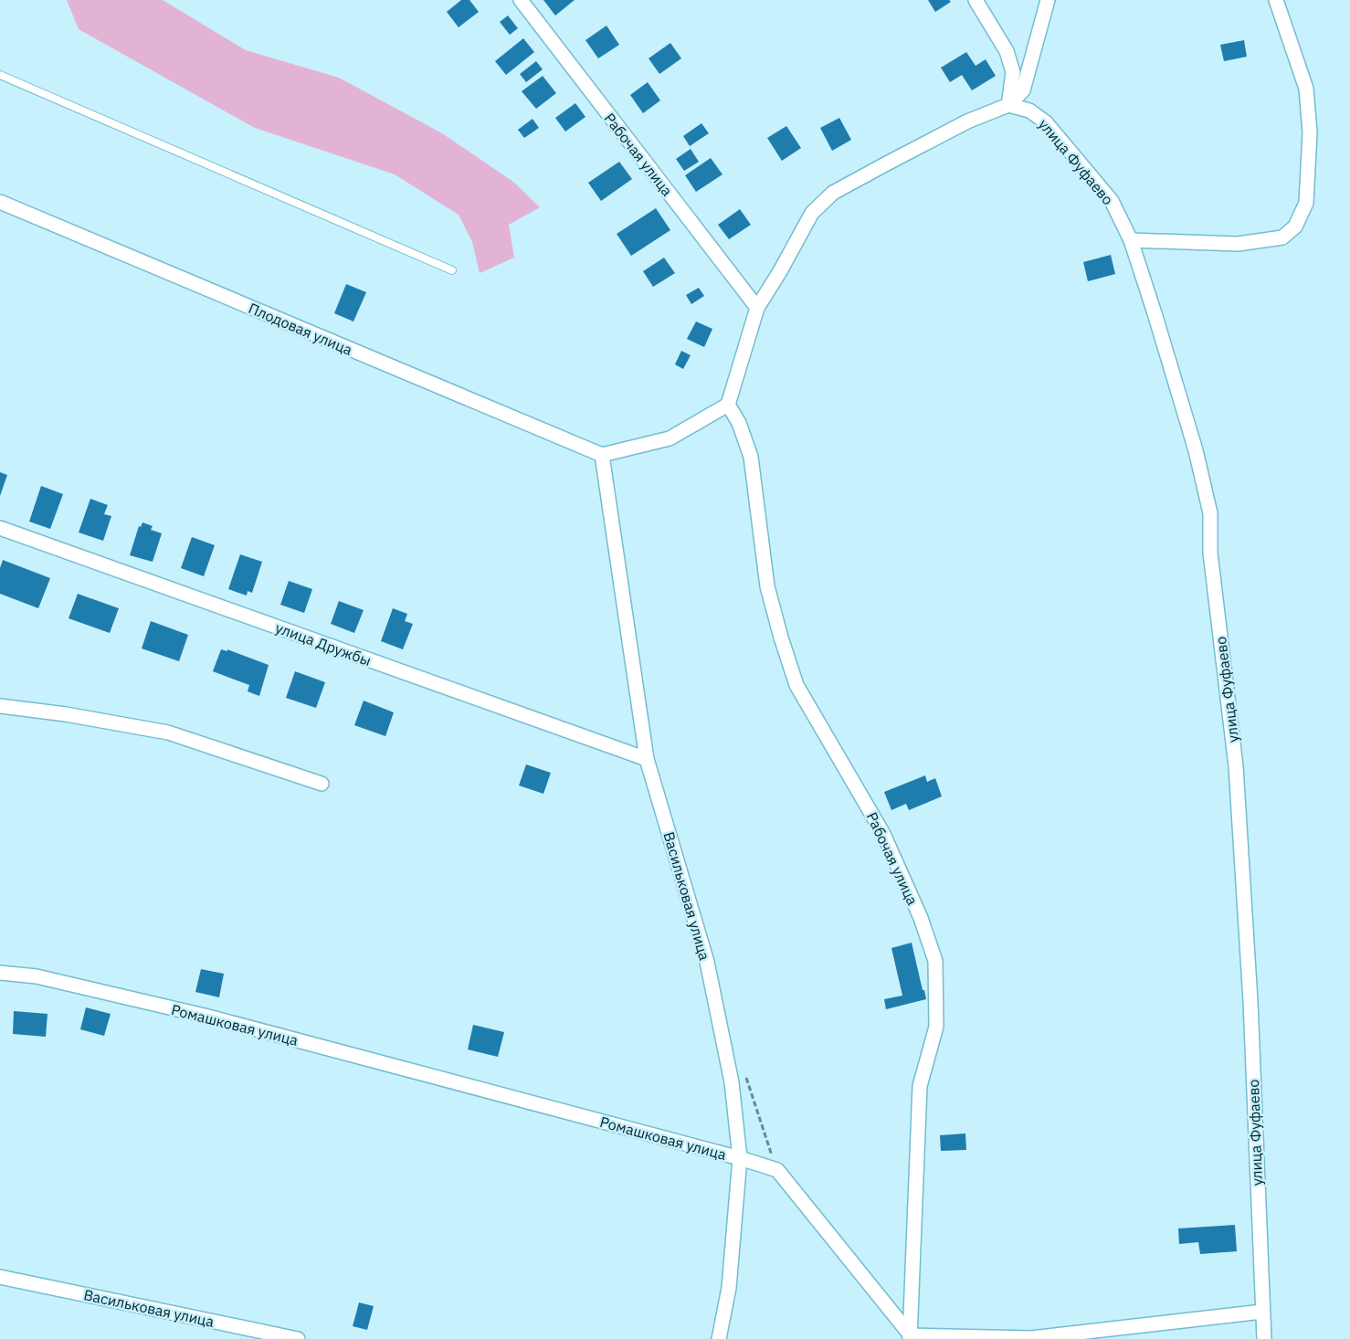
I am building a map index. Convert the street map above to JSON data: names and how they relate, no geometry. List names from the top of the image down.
{
  "streets": {
    "street": [
      "Рабочая улица",
      "улица Фуфаево",
      "Плодовая улица",
      "улица Дружбы",
      "Васильковая улица",
      "Ромашковая улица"
    ]
  },
  "crossings": [
    ["Рабочая улица", "Ромашковая улица"],
    ["Плодовая улица", "Васильковая улица"],
    ["улица Дружбы", "Васильковая улица"],
    ["Васильковая улица", "Ромашковая улица"]
  ]
}
